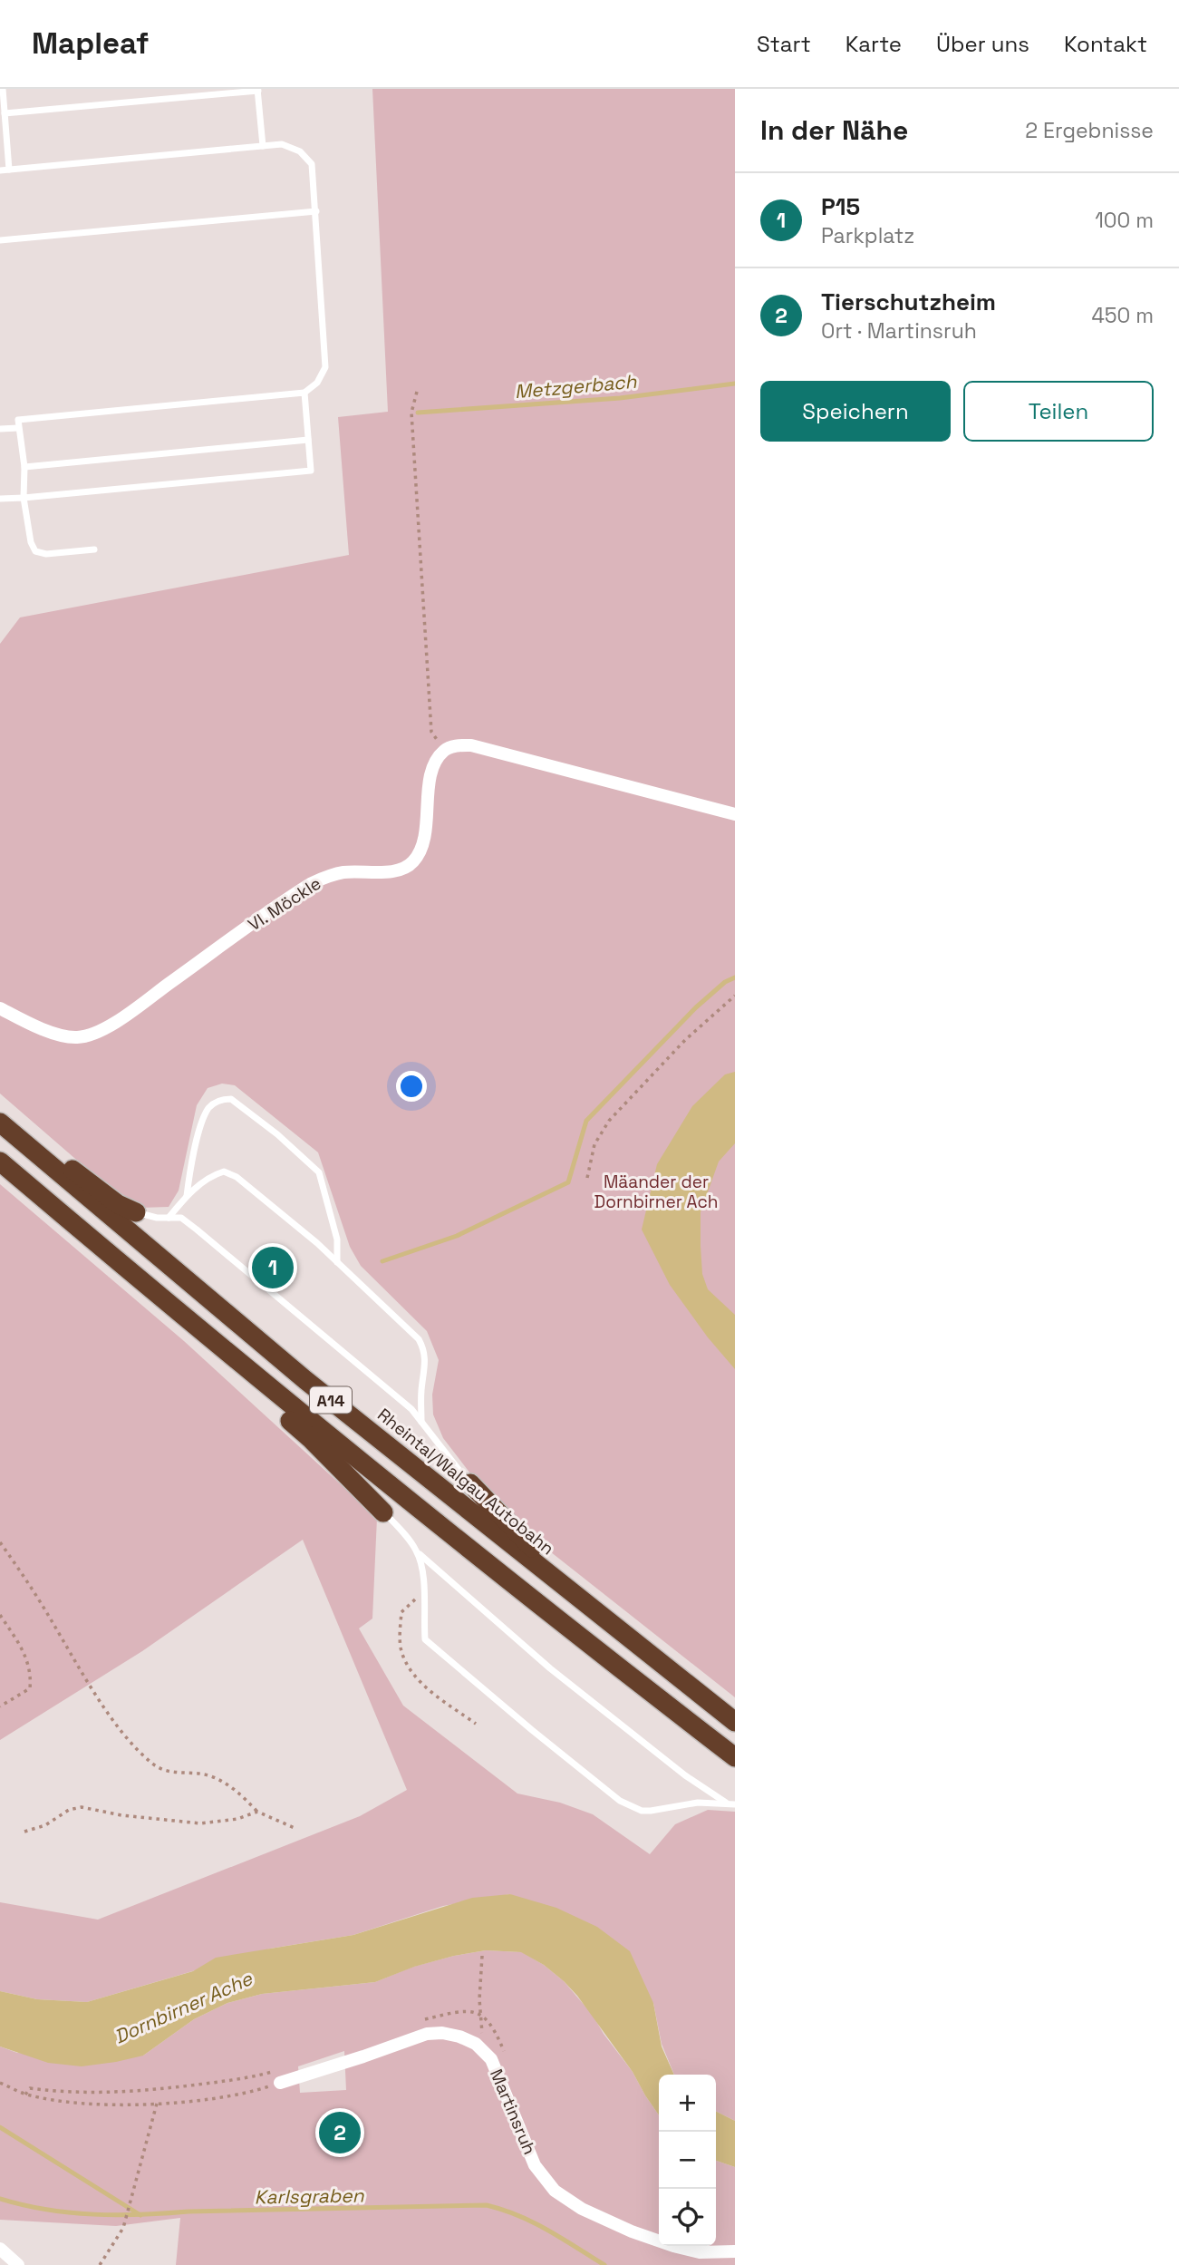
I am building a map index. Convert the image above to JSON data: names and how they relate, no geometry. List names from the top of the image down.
{
  "streets": {
    "highway": ["A14", "Rheintal/Walgau Autobahn"],
    "street": ["VI. Möckle", "Martinsruh"]
  },
  "water": ["Metzgerbach", "Dornbirner Ache", "Karlsgraben"],
  "parks": ["Mäander der Dornbirner Ach"],
  "page": {
    "header": "Mapleaf",
    "nav": [
      "Start",
      "Karte",
      "Über uns",
      "Kontakt"
    ],
    "heading": ["In der Nähe", "2 Ergebnisse"],
    "list": [
      {
        "mark": "1",
        "name": "P15",
        "note": "Parkplatz",
        "value": "100 m"
      },
      {
        "mark": "2",
        "name": "Tierschutzheim",
        "note": "Ort · Martinsruh",
        "value": "450 m"
      }
    ],
    "buttons": ["Speichern", "Teilen"],
    "pins": ["1", "2"],
    "map_buttons": ["+", "−"]
  }
}
